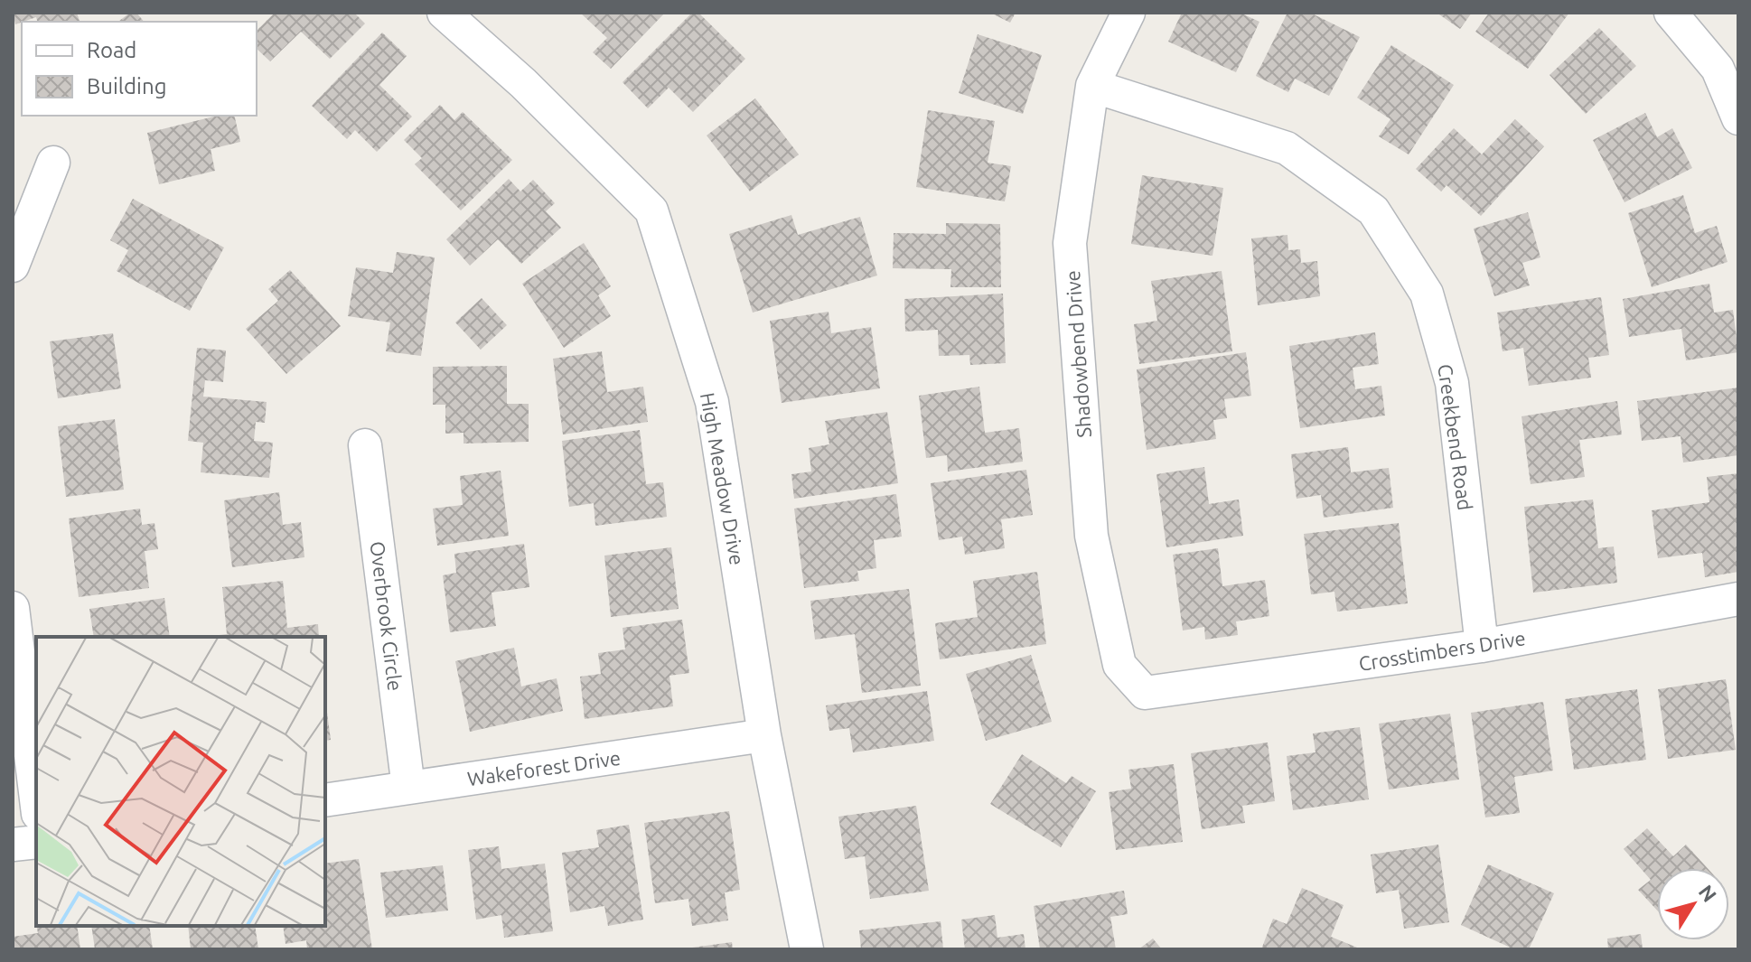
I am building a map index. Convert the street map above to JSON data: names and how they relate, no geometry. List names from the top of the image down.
{
  "streets": {
    "street": [
      "Shadowbend Drive",
      "Creekbend Road",
      "High Meadow Drive",
      "Overbrook Circle",
      "Crosstimbers Drive",
      "Wakeforest Drive"
    ]
  },
  "crossings": [
    ["Shadowbend Drive", "Creekbend Road"],
    ["Shadowbend Drive", "Crosstimbers Drive"],
    ["Creekbend Road", "Crosstimbers Drive"],
    ["High Meadow Drive", "Wakeforest Drive"],
    ["Overbrook Circle", "Wakeforest Drive"]
  ],
  "legend": ["Road", "Building"],
  "north": "top right"
}
